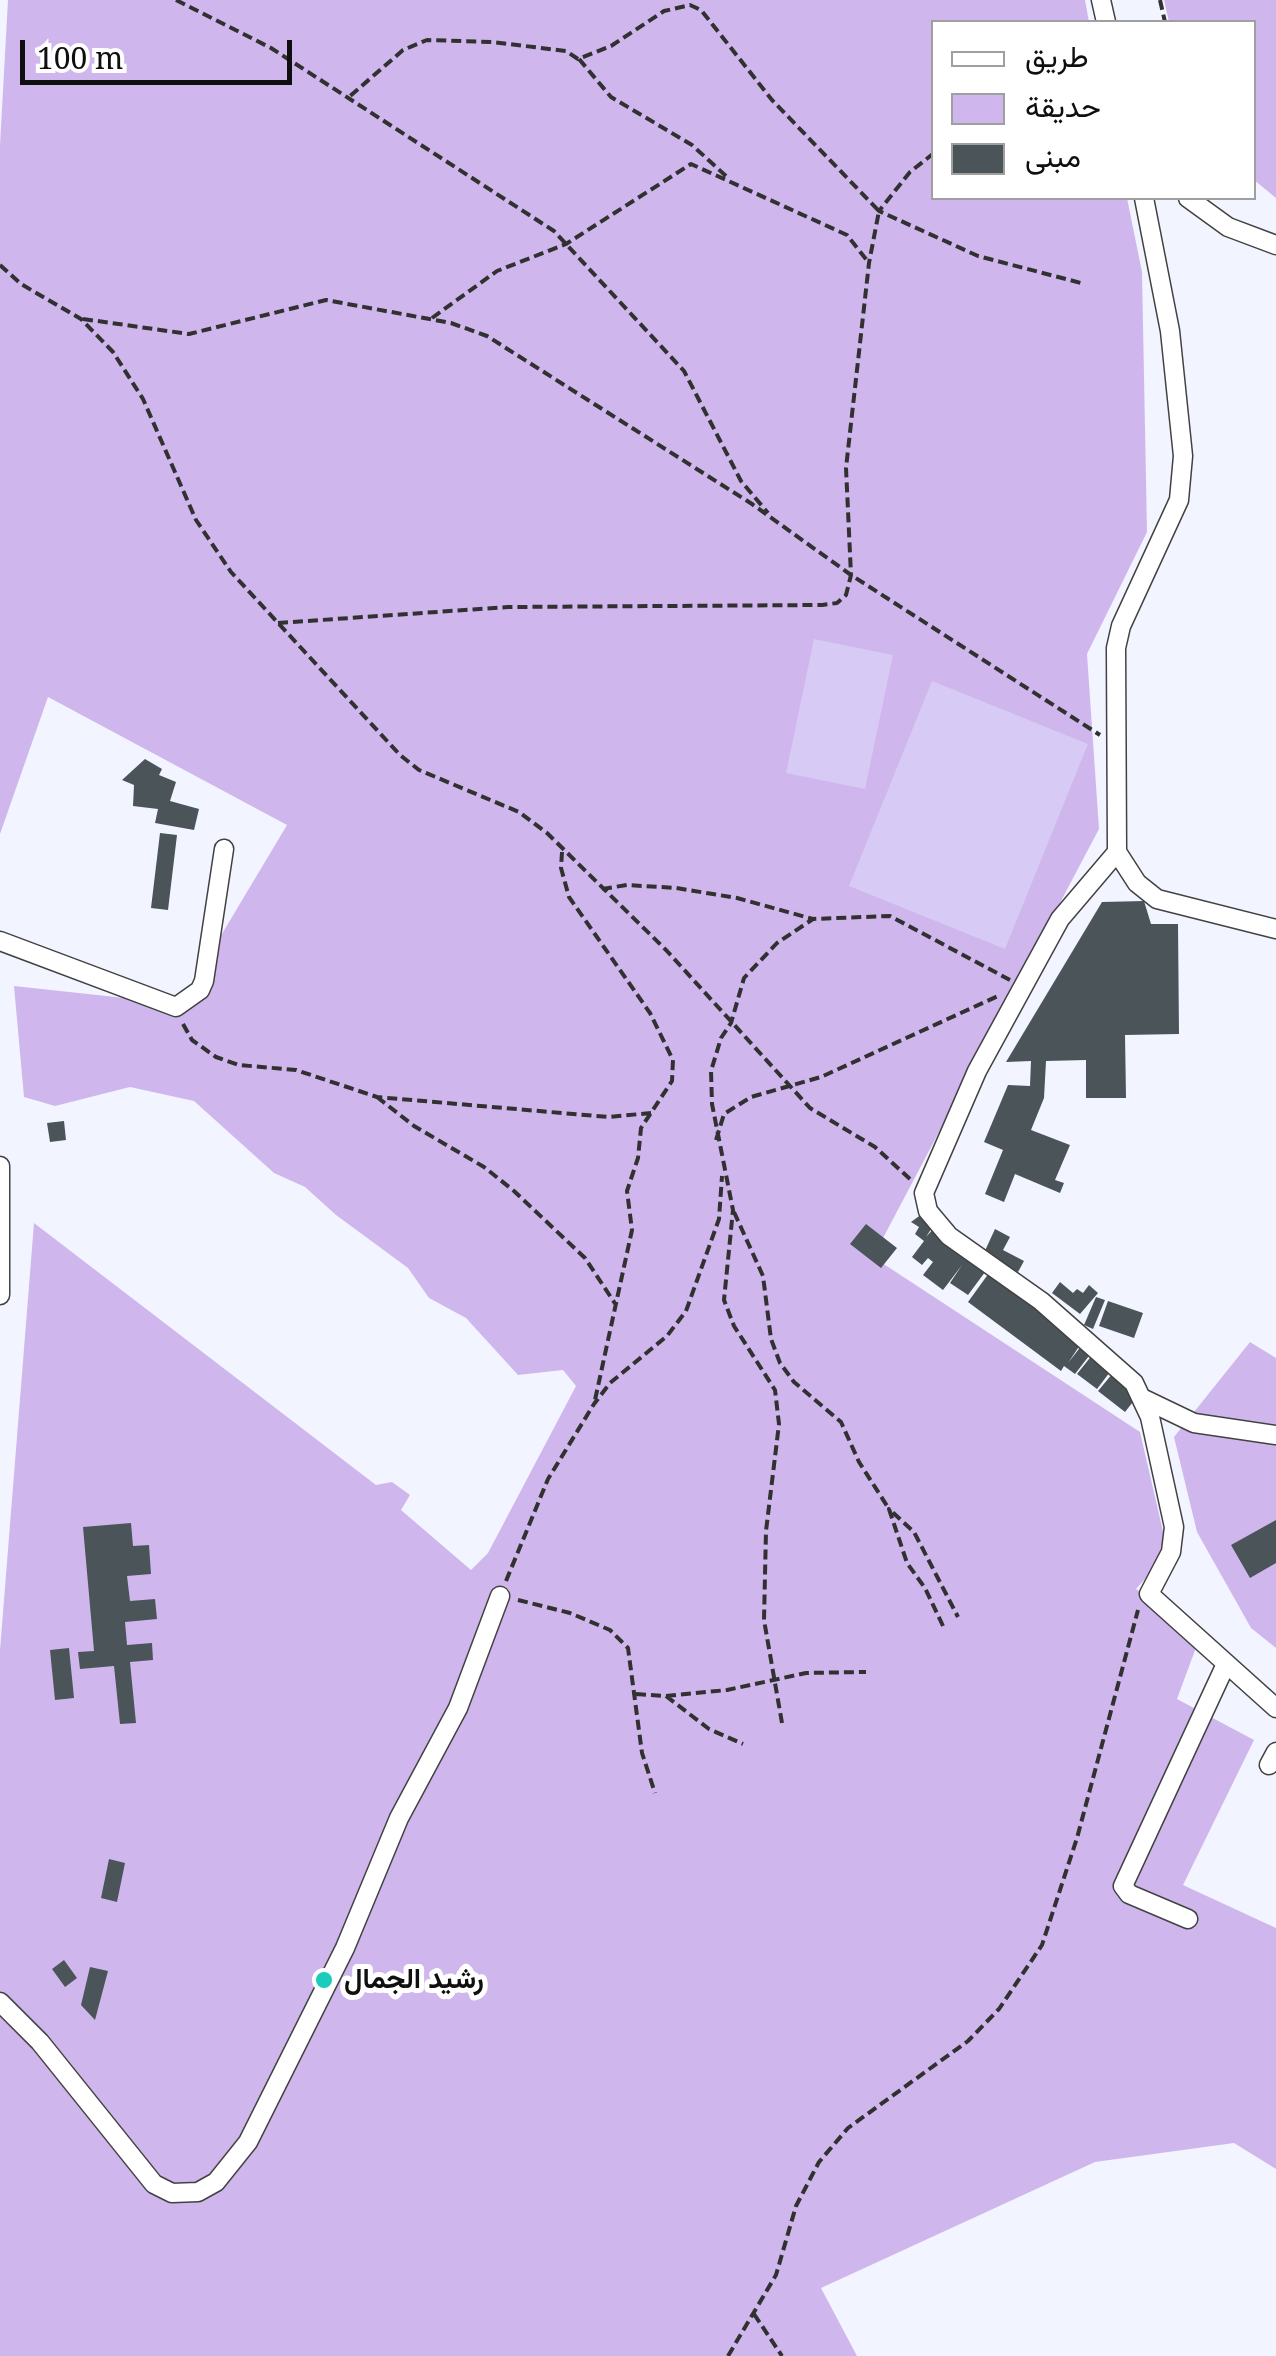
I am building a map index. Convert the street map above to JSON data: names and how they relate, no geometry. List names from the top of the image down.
{
  "places": ["رشيد الجمال"],
  "legend": ["طريق", "حديقة", "مبنى"],
  "scale_bar": "100 m"
}
